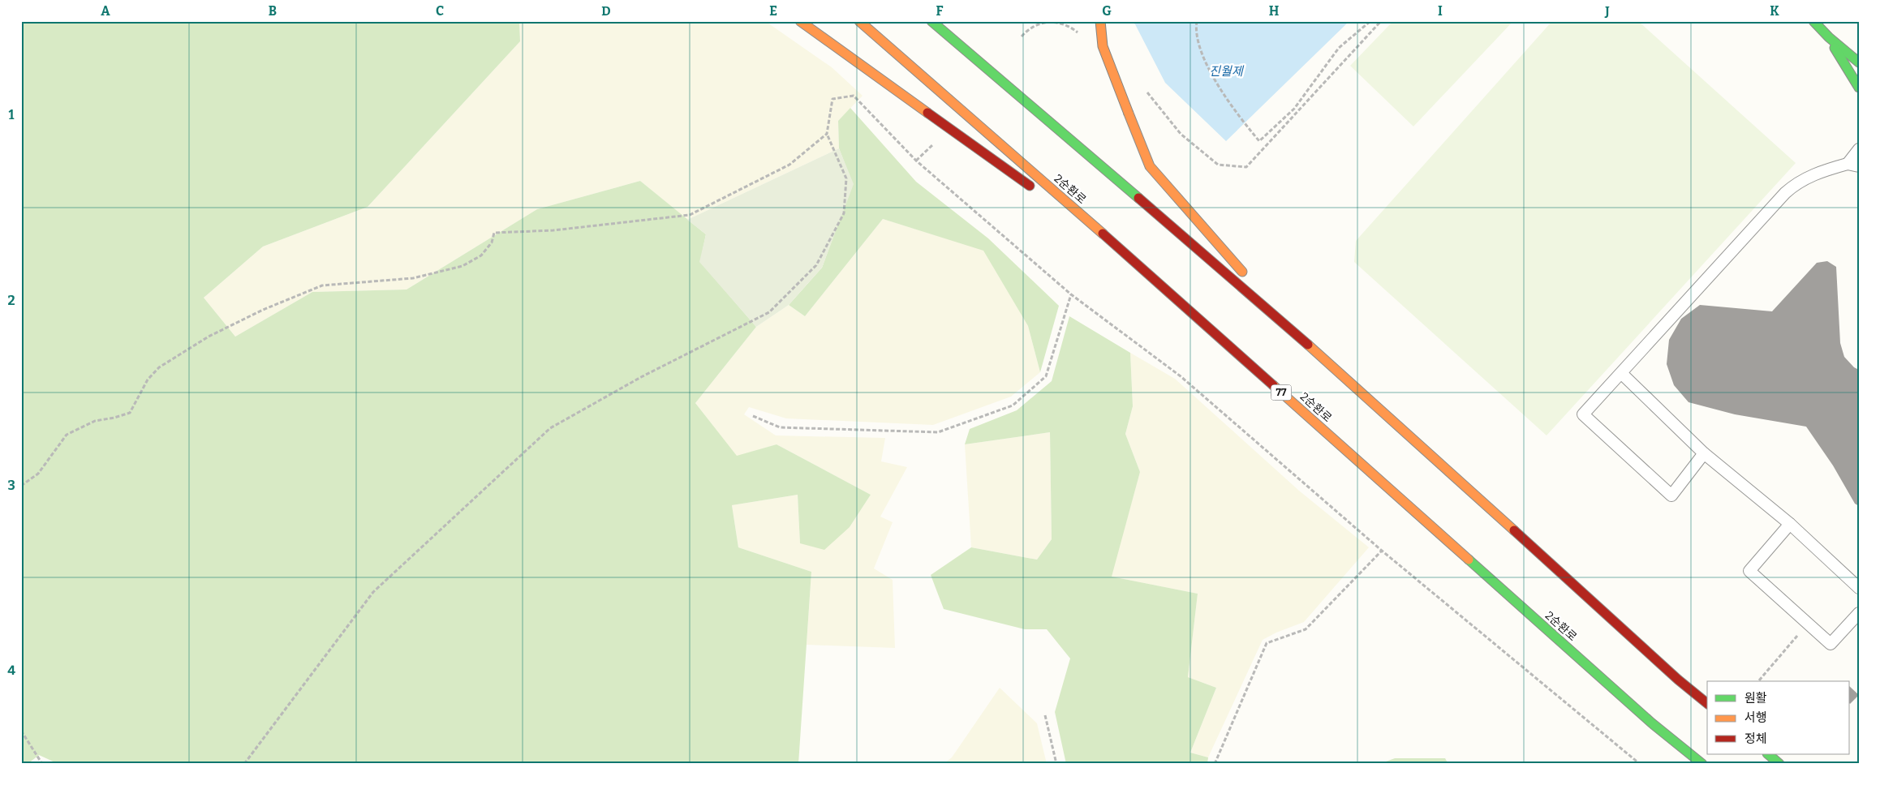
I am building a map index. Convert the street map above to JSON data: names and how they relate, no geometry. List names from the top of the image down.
{
  "streets": {
    "main road": ["2순환로", "77"]
  },
  "water": ["진월제"],
  "legend": ["원활", "서행", "정체"],
  "grid": {
    "columns": [
      "A",
      "B",
      "C",
      "D",
      "E",
      "F",
      "G",
      "H",
      "I",
      "J",
      "K"
    ],
    "rows": [
      "1",
      "2",
      "3",
      "4"
    ]
  }
}
